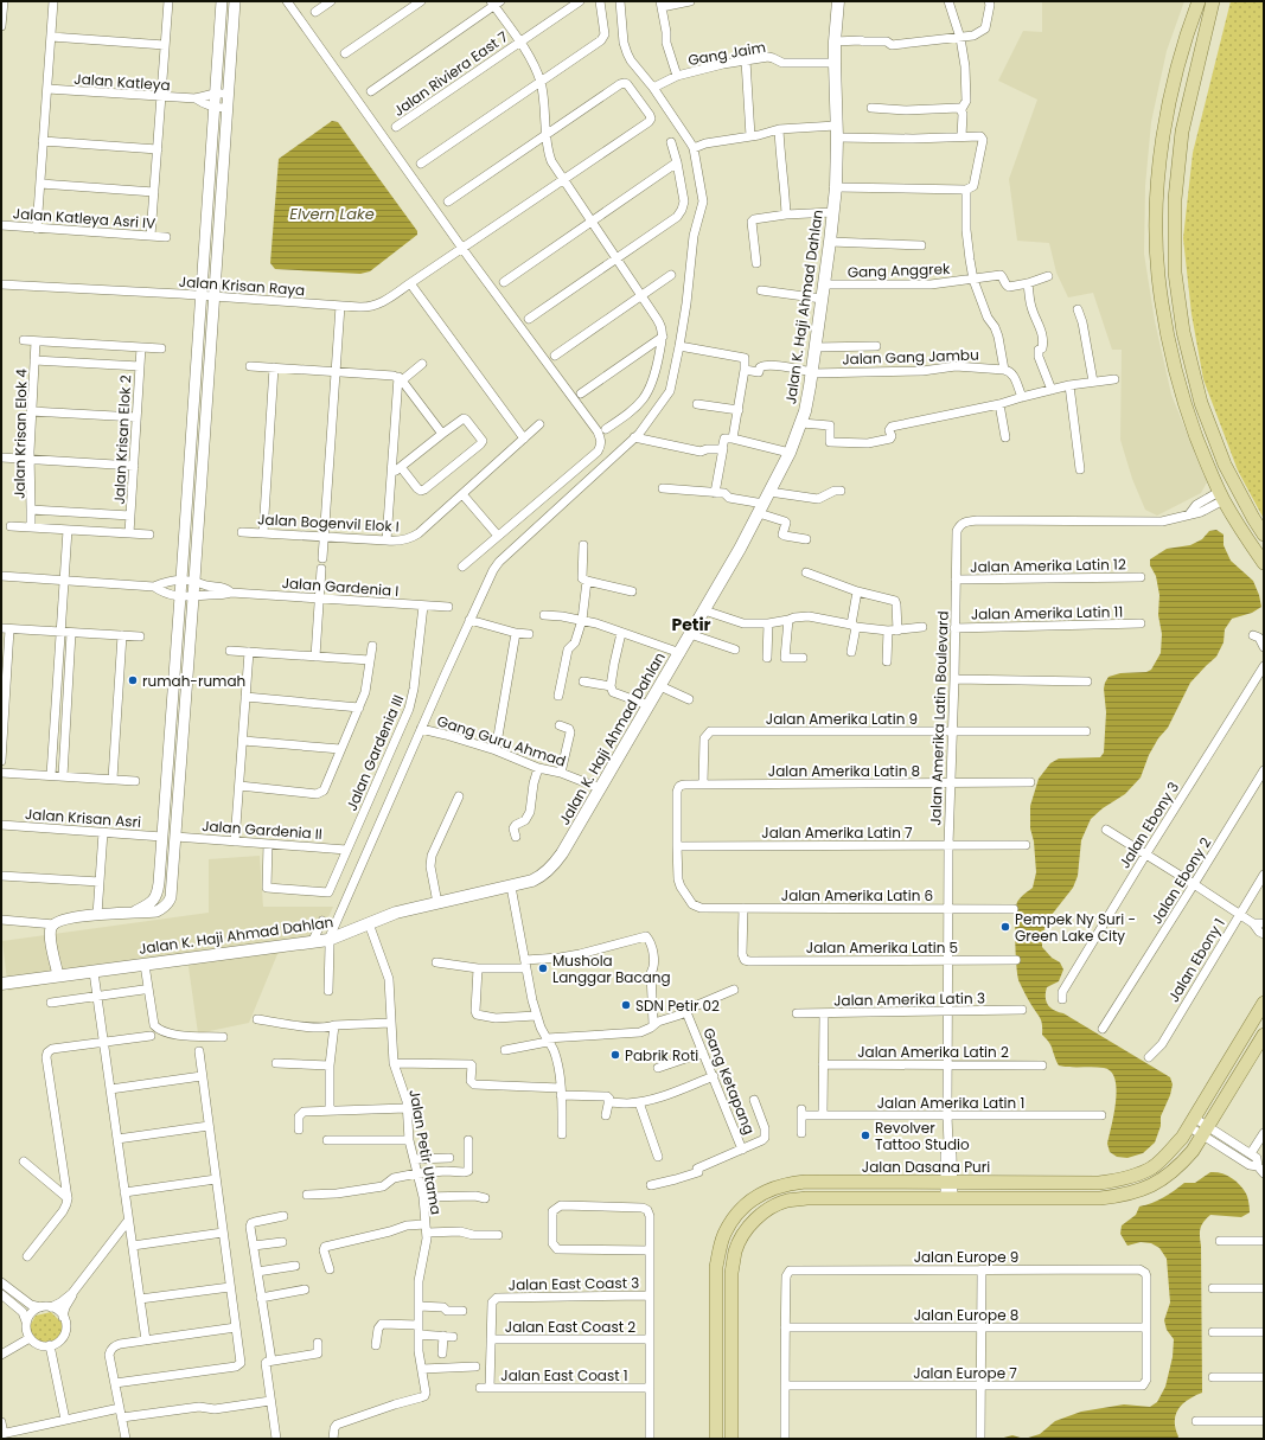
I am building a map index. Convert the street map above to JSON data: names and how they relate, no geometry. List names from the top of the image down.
{
  "streets": {
    "main road": ["Jalan K. Haji Ahmad Dahlan", "Jalan Dasana Puri"],
    "street": [
      "Gang Jaim",
      "Jalan Riviera East 7",
      "Jalan Katleya",
      "Jalan Katleya Asri IV",
      "Gang Anggrek",
      "Jalan Krisan Raya",
      "Jalan Gang Jambu",
      "Jalan Krisan Elok 4",
      "Jalan Krisan Elok 2",
      "Jalan Bogenvil Elok I",
      "Jalan Amerika Latin 12",
      "Jalan Gardenia I",
      "Jalan Amerika Latin 11",
      "Jalan Amerika Latin 9",
      "Jalan Amerika Latin Boulevard",
      "Gang Guru Ahmad",
      "Jalan Gardenia III",
      "Jalan Amerika Latin 8",
      "Jalan Krisan Asri",
      "Jalan Ebony 3",
      "Jalan Gardenia II",
      "Jalan Amerika Latin 7",
      "Jalan Ebony 2",
      "Jalan Amerika Latin 6",
      "Jalan Amerika Latin 5",
      "Jalan Ebony 1",
      "Jalan Amerika Latin 3",
      "Jalan Amerika Latin 2",
      "Gang Ketapang",
      "Jalan Amerika Latin 1",
      "Jalan Petir Utama",
      "Jalan Europe 9",
      "Jalan East Coast 3",
      "Jalan Europe 8",
      "Jalan East Coast 2",
      "Jalan Europe 7",
      "Jalan East Coast 1"
    ]
  },
  "crossings": [
    ["Gang Jaim", "Jalan K. Haji Ahmad Dahlan"],
    ["Gang Anggrek", "Jalan K. Haji Ahmad Dahlan"],
    ["Jalan K. Haji Ahmad Dahlan", "Jalan Gang Jambu"],
    ["Jalan K. Haji Ahmad Dahlan", "Gang Guru Ahmad"],
    ["Jalan K. Haji Ahmad Dahlan", "Jalan Petir Utama"],
    ["Jalan Amerika Latin 12", "Jalan Amerika Latin Boulevard"],
    ["Jalan Gardenia I", "Jalan Gardenia III"],
    ["Jalan Amerika Latin 11", "Jalan Amerika Latin Boulevard"],
    ["Jalan Amerika Latin 9", "Jalan Amerika Latin Boulevard"],
    ["Jalan Amerika Latin 9", "Jalan Amerika Latin 8"],
    ["Jalan Amerika Latin Boulevard", "Jalan Amerika Latin 8"],
    ["Jalan Amerika Latin Boulevard", "Jalan Amerika Latin 7"],
    ["Jalan Amerika Latin Boulevard", "Jalan Amerika Latin 6"],
    ["Jalan Amerika Latin Boulevard", "Jalan Amerika Latin 5"],
    ["Jalan Amerika Latin Boulevard", "Jalan Amerika Latin 3"],
    ["Jalan Amerika Latin Boulevard", "Jalan Amerika Latin 2"],
    ["Jalan Amerika Latin Boulevard", "Jalan Amerika Latin 1"],
    ["Jalan Amerika Latin Boulevard", "Jalan Dasana Puri"],
    ["Jalan Gardenia III", "Jalan Gardenia II"],
    ["Jalan Amerika Latin 8", "Jalan Amerika Latin 7"],
    ["Jalan Amerika Latin 8", "Jalan Amerika Latin 6"],
    ["Jalan Amerika Latin 7", "Jalan Amerika Latin 6"],
    ["Jalan Amerika Latin 6", "Jalan Amerika Latin 5"],
    ["Jalan Europe 9", "Jalan Europe 8"],
    ["Jalan Europe 9", "Jalan Europe 7"],
    ["Jalan East Coast 3", "Jalan East Coast 2"],
    ["Jalan Europe 8", "Jalan Europe 7"]
  ],
  "districts": ["Petir"],
  "water": ["Elvern Lake"],
  "places": [
    "rumah-rumah",
    "Pempek Ny Suri - Green Lake City",
    "Mushola Langgar Bacang",
    "SDN Petir 02",
    "Pabrik Roti",
    "Revolver Tattoo Studio"
  ]
}
